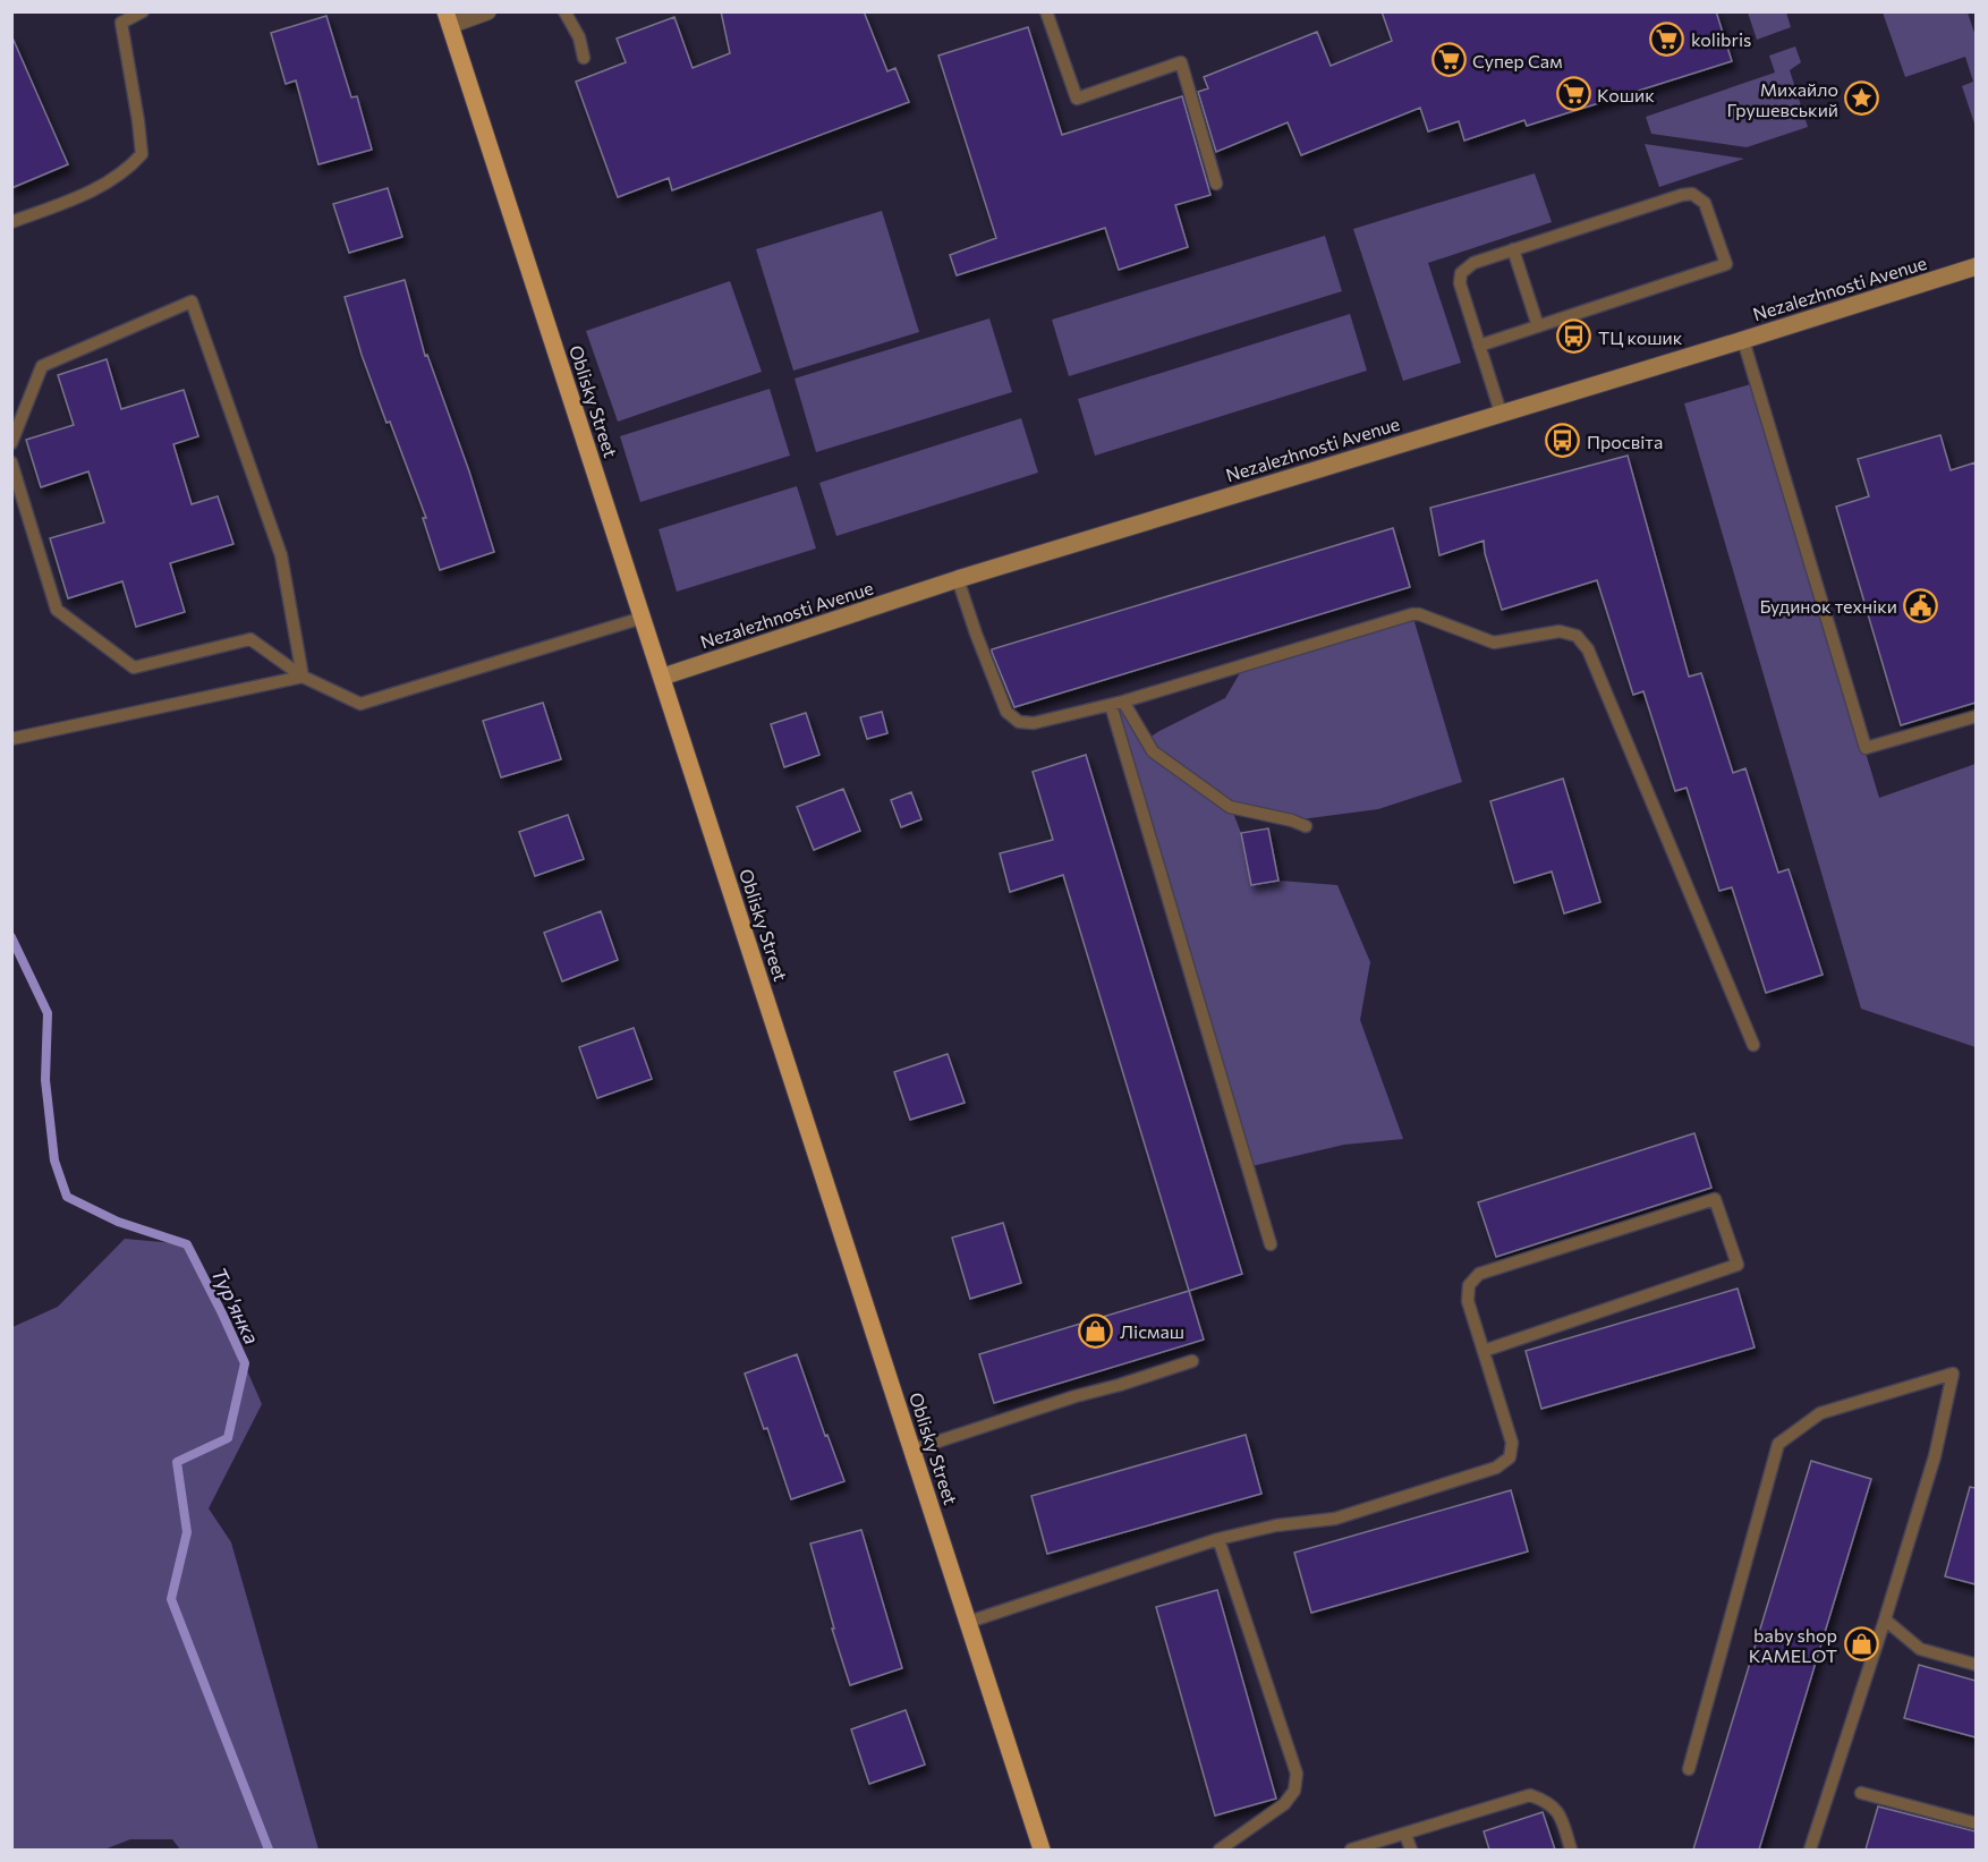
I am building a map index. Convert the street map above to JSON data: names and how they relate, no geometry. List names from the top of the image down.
{
  "streets": {
    "main road": ["Nezalezhnosti Avenue", "Oblisky Street"]
  },
  "crossings": [
    ["Nezalezhnosti Avenue", "Oblisky Street"]
  ],
  "water": ["Тур'янка"],
  "places": {
    "supermarket": ["kolibris", "Супер Сам", "Кошик"],
    "place": ["Михайло Грушевський"],
    "bus stop": ["ТЦ кошик", "Просвіта"],
    "public building": ["Будинок техніки"],
    "shop": ["Лісмаш", "baby shop KAMELOT"]
  }
}
